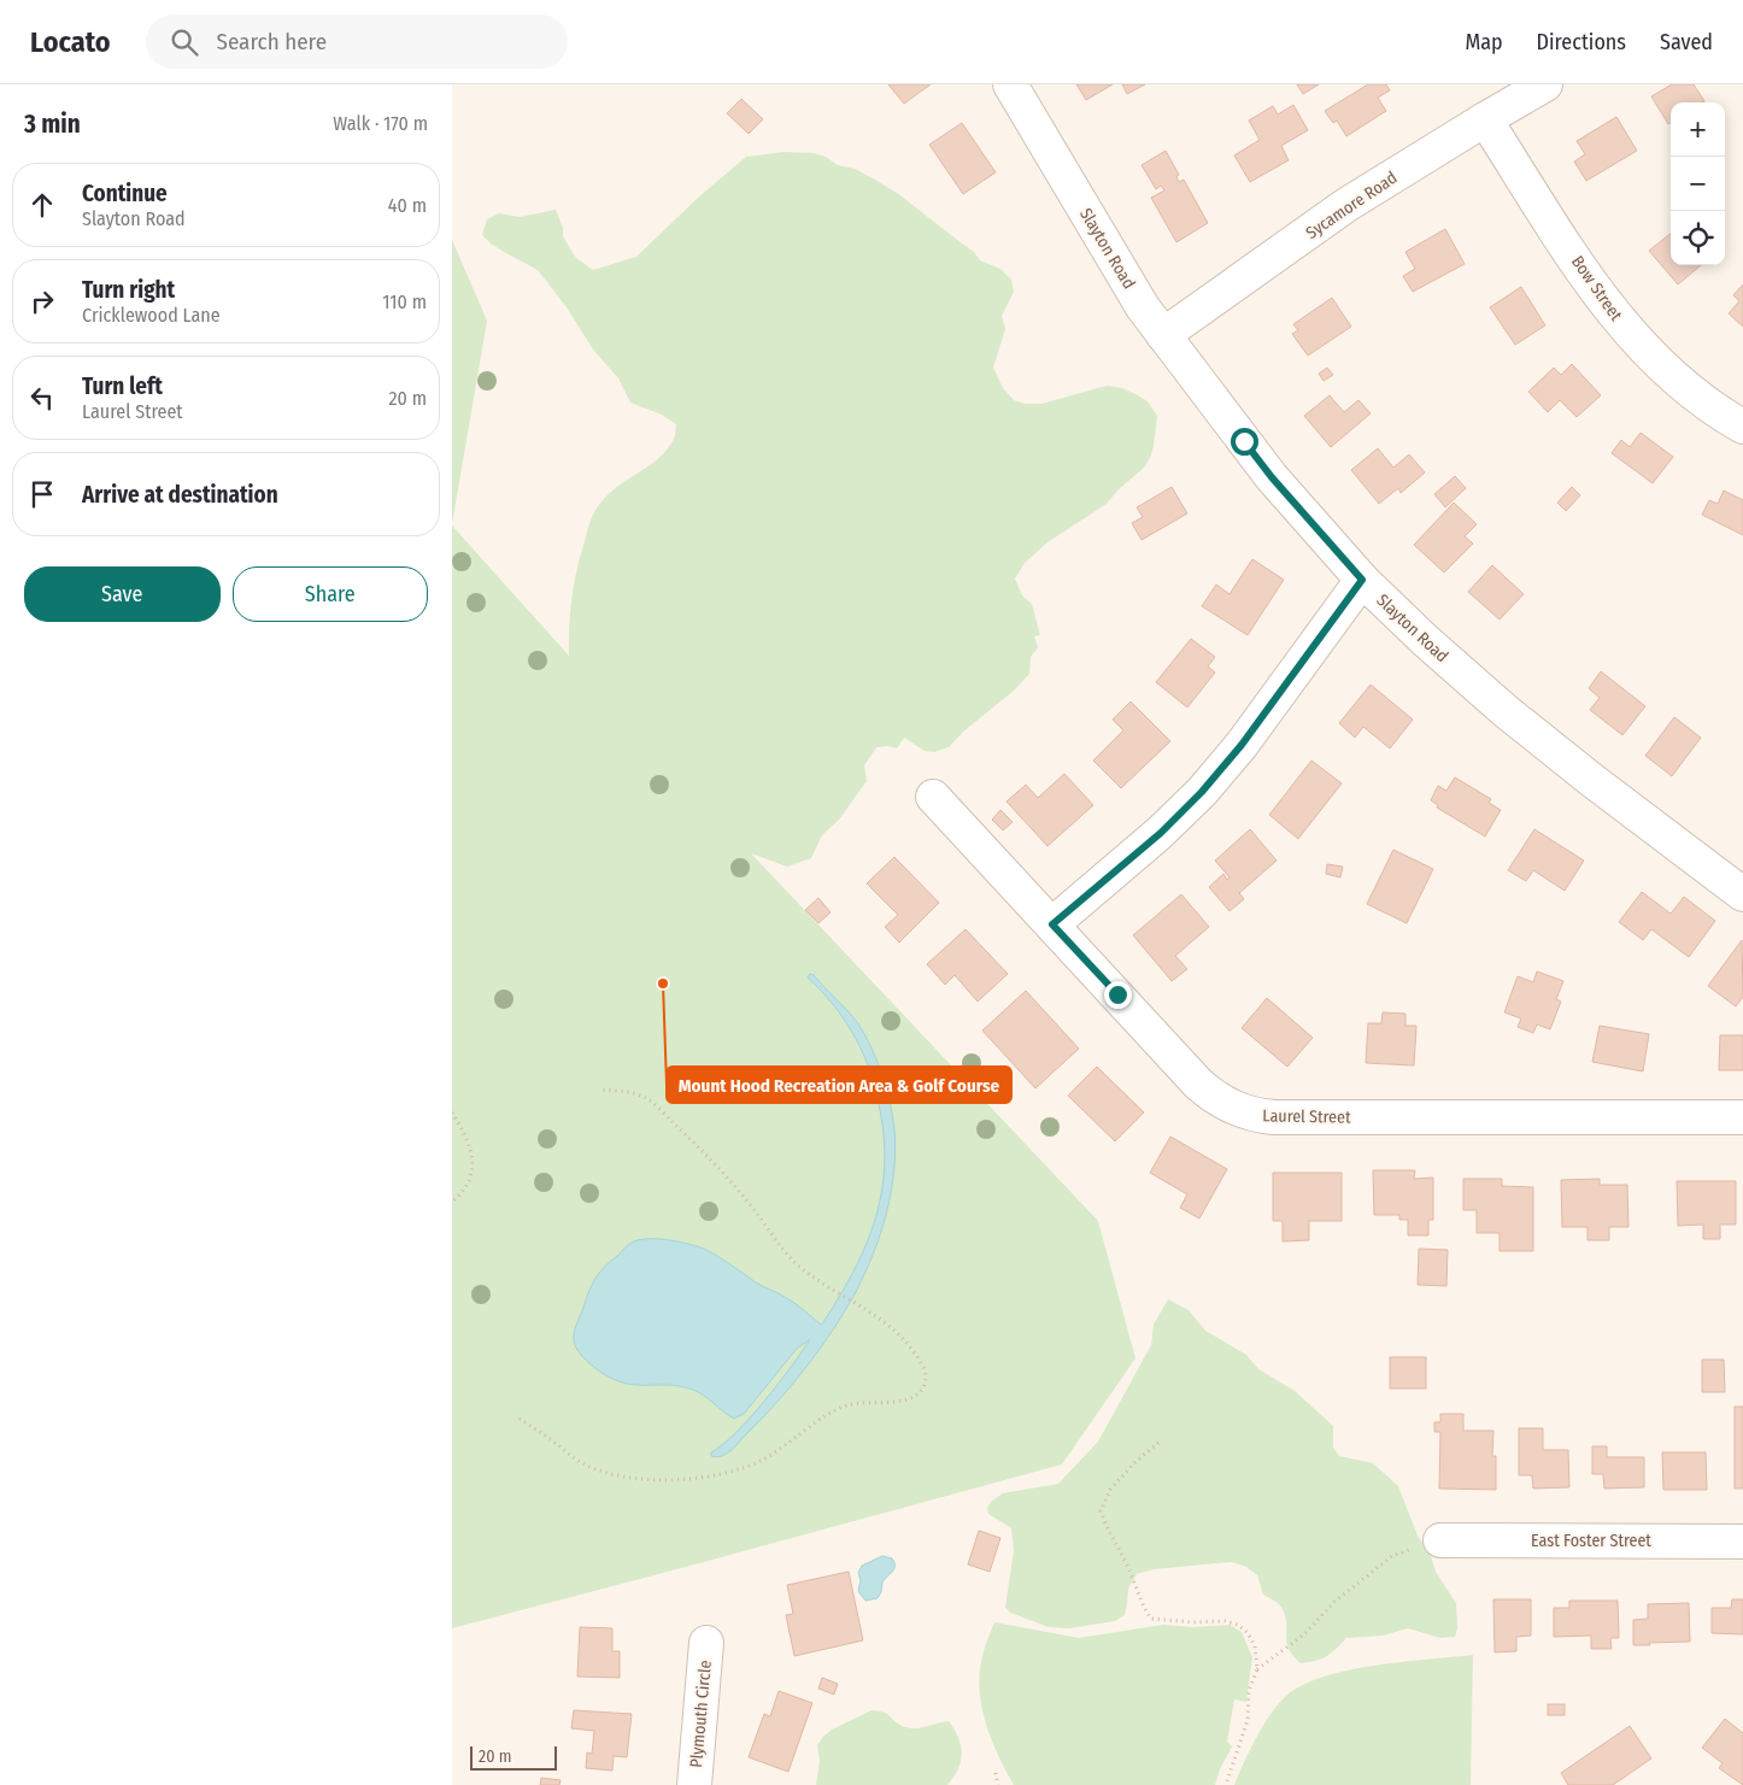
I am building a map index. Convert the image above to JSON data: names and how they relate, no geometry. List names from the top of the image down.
{
  "streets": {
    "street": [
      "Sycamore Road",
      "Slayton Road",
      "Bow Street",
      "Laurel Street",
      "East Foster Street",
      "Plymouth Circle"
    ]
  },
  "crossings": [
    ["Sycamore Road", "Slayton Road"],
    ["Sycamore Road", "Bow Street"]
  ],
  "places": ["Mount Hood Recreation Area & Golf Course"],
  "scale_bar": "20 m",
  "page": {
    "header": "Locato",
    "search": "Search here",
    "nav": ["Map", "Directions", "Saved"],
    "heading": ["3 min", "Walk · 170 m"],
    "map_buttons": ["+", "−"],
    "list": [
      ["Continue", "Slayton Road", "40 m"],
      ["Turn right", "Cricklewood Lane", "110 m"],
      ["Turn left", "Laurel Street", "20 m"],
      "Arrive at destination"
    ],
    "buttons": ["Save", "Share"],
    "scale": "20 m"
  }
}
